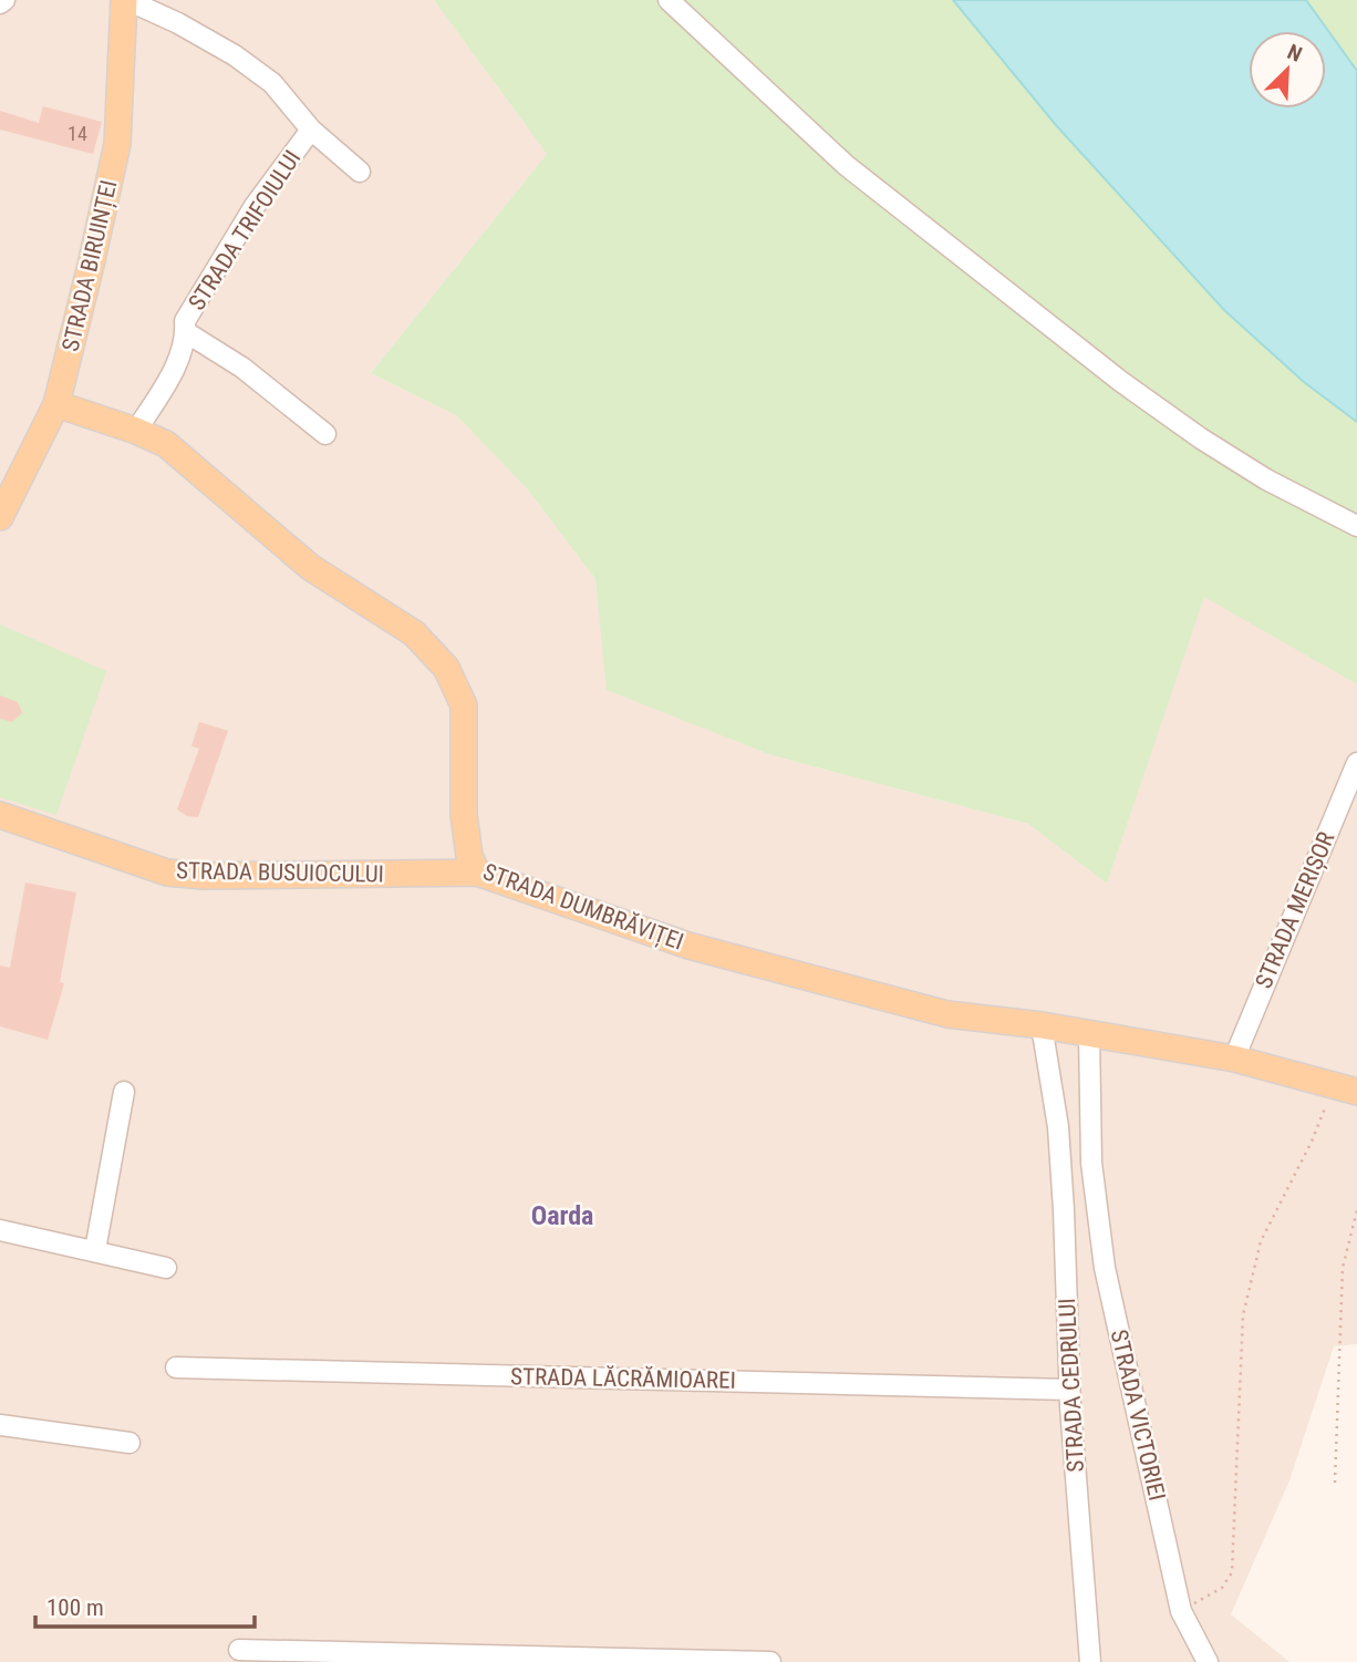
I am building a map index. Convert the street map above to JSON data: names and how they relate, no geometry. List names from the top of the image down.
{
  "streets": {
    "main road": ["STRADA BIRUINȚEI", "STRADA BUSUIOCULUI", "STRADA DUMBRĂVIȚEI"],
    "street": [
      "STRADA TRIFOIULUI",
      "STRADA MERIȘOR",
      "STRADA LĂCRĂMIOAREI",
      "STRADA CEDRULUI",
      "STRADA VICTORIEI"
    ]
  },
  "crossings": [
    ["STRADA TRIFOIULUI", "STRADA DUMBRĂVIȚEI"],
    ["STRADA BIRUINȚEI", "STRADA DUMBRĂVIȚEI"],
    ["STRADA BUSUIOCULUI", "STRADA DUMBRĂVIȚEI"],
    ["STRADA DUMBRĂVIȚEI", "STRADA MERIȘOR"],
    ["STRADA DUMBRĂVIȚEI", "STRADA CEDRULUI"],
    ["STRADA DUMBRĂVIȚEI", "STRADA VICTORIEI"],
    ["STRADA LĂCRĂMIOAREI", "STRADA CEDRULUI"]
  ],
  "districts": ["Oarda"],
  "house_numbers": ["14"],
  "scale_bar": "100 m",
  "north": "top right"
}
